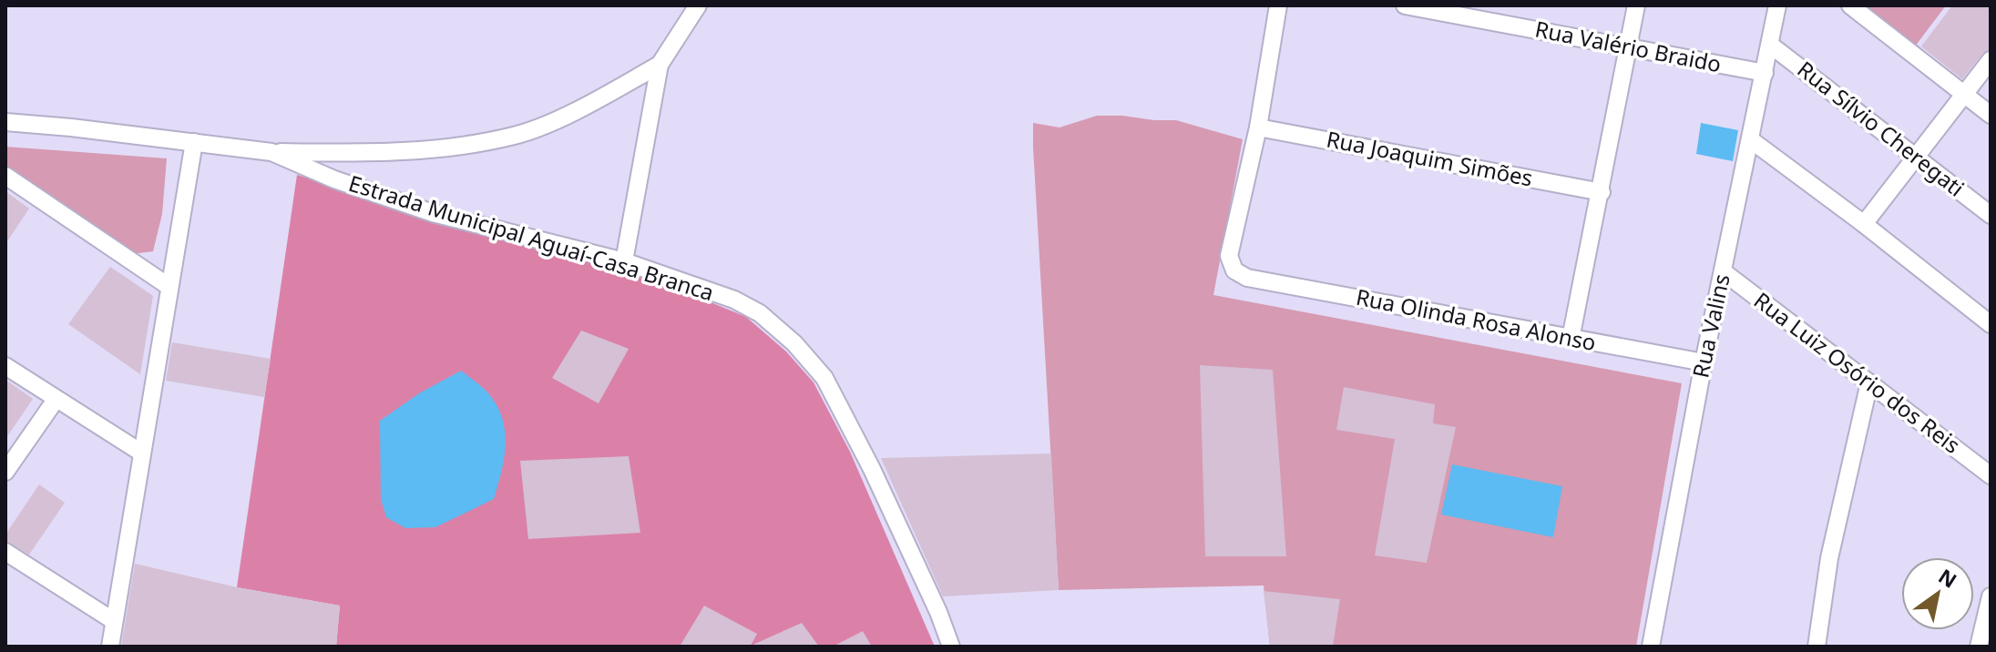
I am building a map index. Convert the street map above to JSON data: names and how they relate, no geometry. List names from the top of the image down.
{
  "streets": {
    "street": [
      "Rua Valério Braido",
      "Rua Sílvio Cheregati",
      "Rua Joaquim Simões",
      "Estrada Municipal Aguaí-Casa Branca",
      "Rua Olinda Rosa Alonso",
      "Rua Valins",
      "Rua Luiz Osório dos Reis"
    ]
  },
  "crossings": [
    ["Rua Valério Braido", "Rua Valins"],
    ["Rua Sílvio Cheregati", "Rua Valins"],
    ["Rua Joaquim Simões", "Rua Olinda Rosa Alonso"],
    ["Rua Olinda Rosa Alonso", "Rua Valins"],
    ["Rua Valins", "Rua Luiz Osório dos Reis"]
  ],
  "north": "top right"
}
